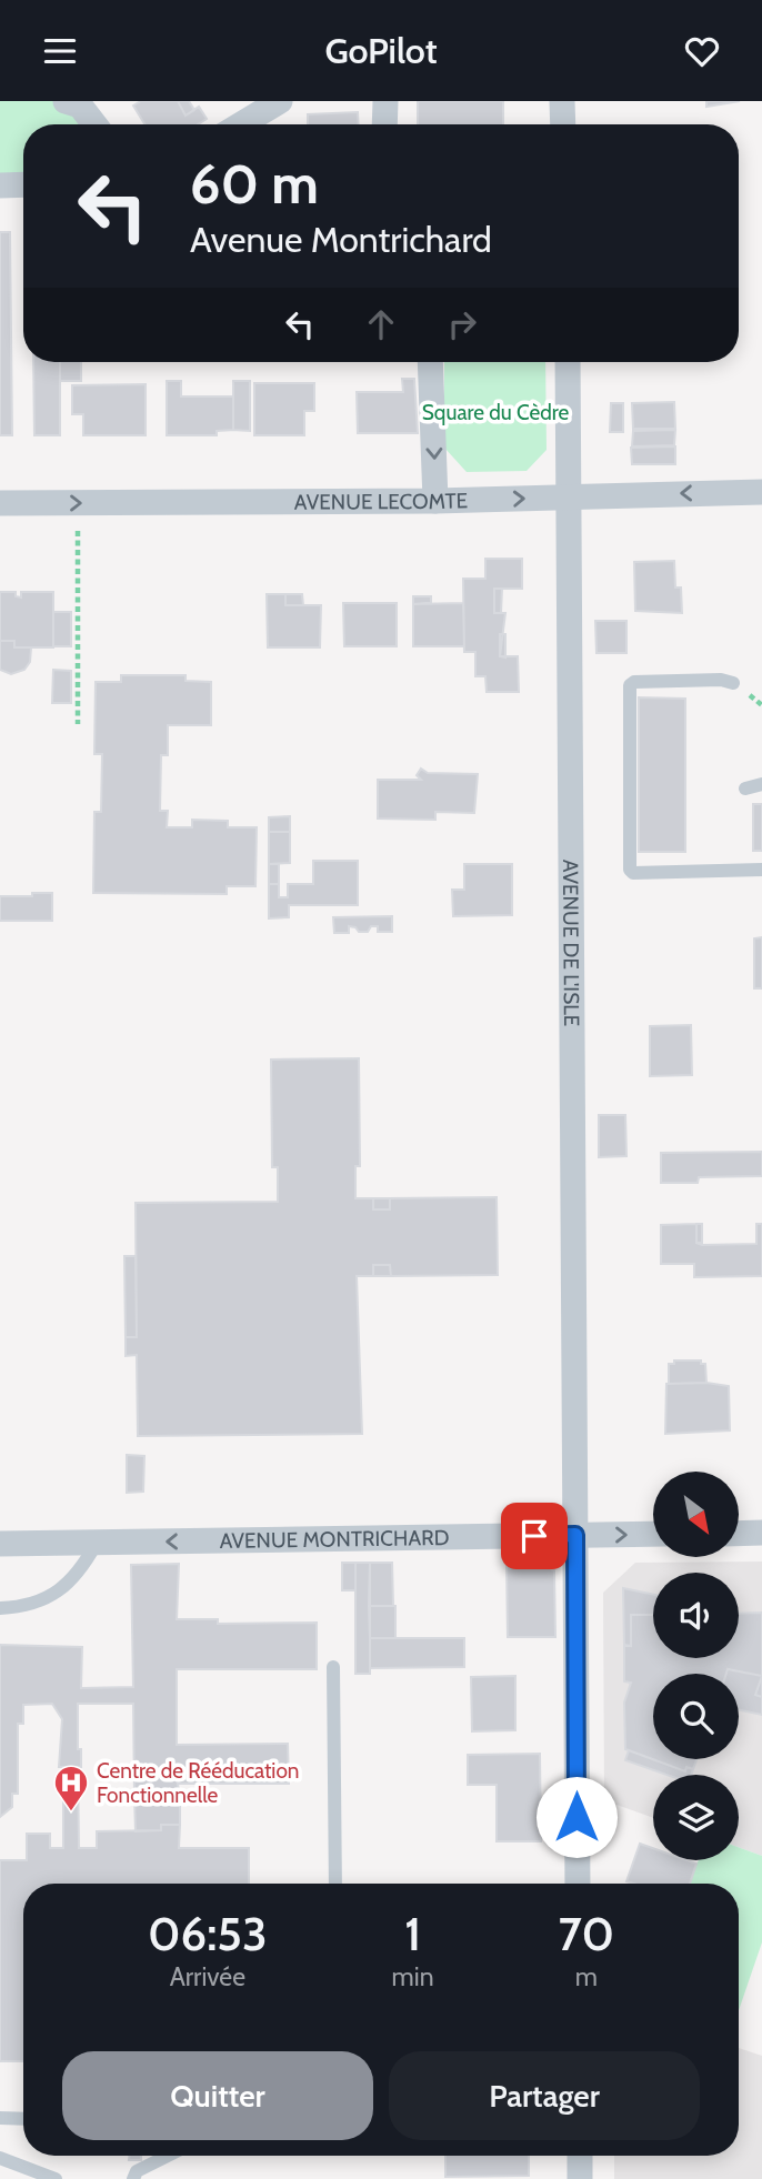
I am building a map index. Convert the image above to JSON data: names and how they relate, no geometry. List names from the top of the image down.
{
  "streets": {
    "street": ["AVENUE LECOMTE", "AVENUE DE L'ISLE", "AVENUE MONTRICHARD"]
  },
  "crossings": [
    ["AVENUE LECOMTE", "AVENUE DE L'ISLE"],
    ["AVENUE DE L'ISLE", "AVENUE MONTRICHARD"]
  ],
  "parks": ["Square du Cèdre"],
  "places": {
    "hospital": ["Centre de Rééducation Fonctionnelle"]
  },
  "north": "bottom right",
  "page": {
    "header": "GoPilot",
    "turn": ["60 m", "Avenue Montrichard"],
    "eta": [
      "06:53",
      "Arrivée",
      "1",
      "min",
      "70",
      "m"
    ],
    "buttons": ["Quitter", "Partager"]
  }
}
